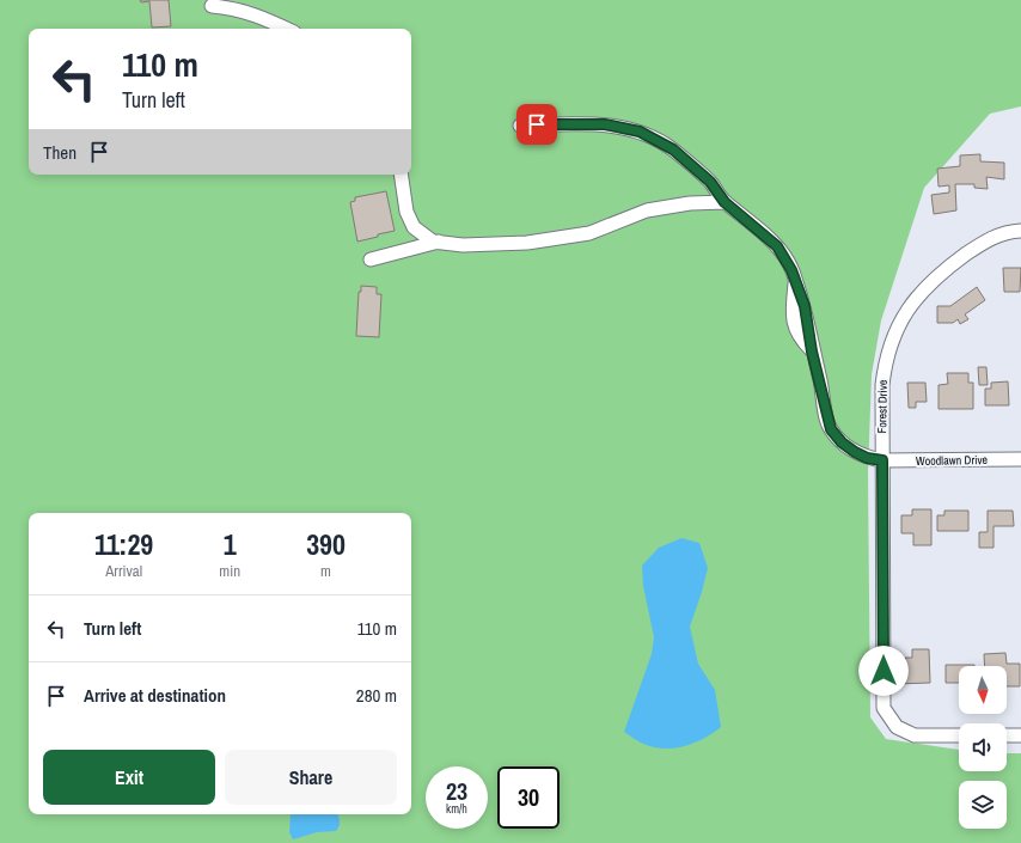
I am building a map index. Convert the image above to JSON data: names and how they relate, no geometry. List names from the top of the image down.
{
  "streets": {
    "street": ["Forest Drive", "Woodlawn Drive"]
  },
  "crossings": [
    ["Forest Drive", "Woodlawn Drive"]
  ],
  "north": "bottom",
  "page": {
    "turn": ["110 m", "Turn left"],
    "then": "Then",
    "eta": [
      "11:29",
      "Arrival",
      "1",
      "min",
      "390",
      "m"
    ],
    "list": [
      {
        "name": "Turn left",
        "value": "110 m"
      },
      {
        "name": "Arrive at destination",
        "value": "280 m"
      }
    ],
    "buttons": ["Exit", "Share"],
    "speed": "23 km/h",
    "limit": "30"
  }
}
